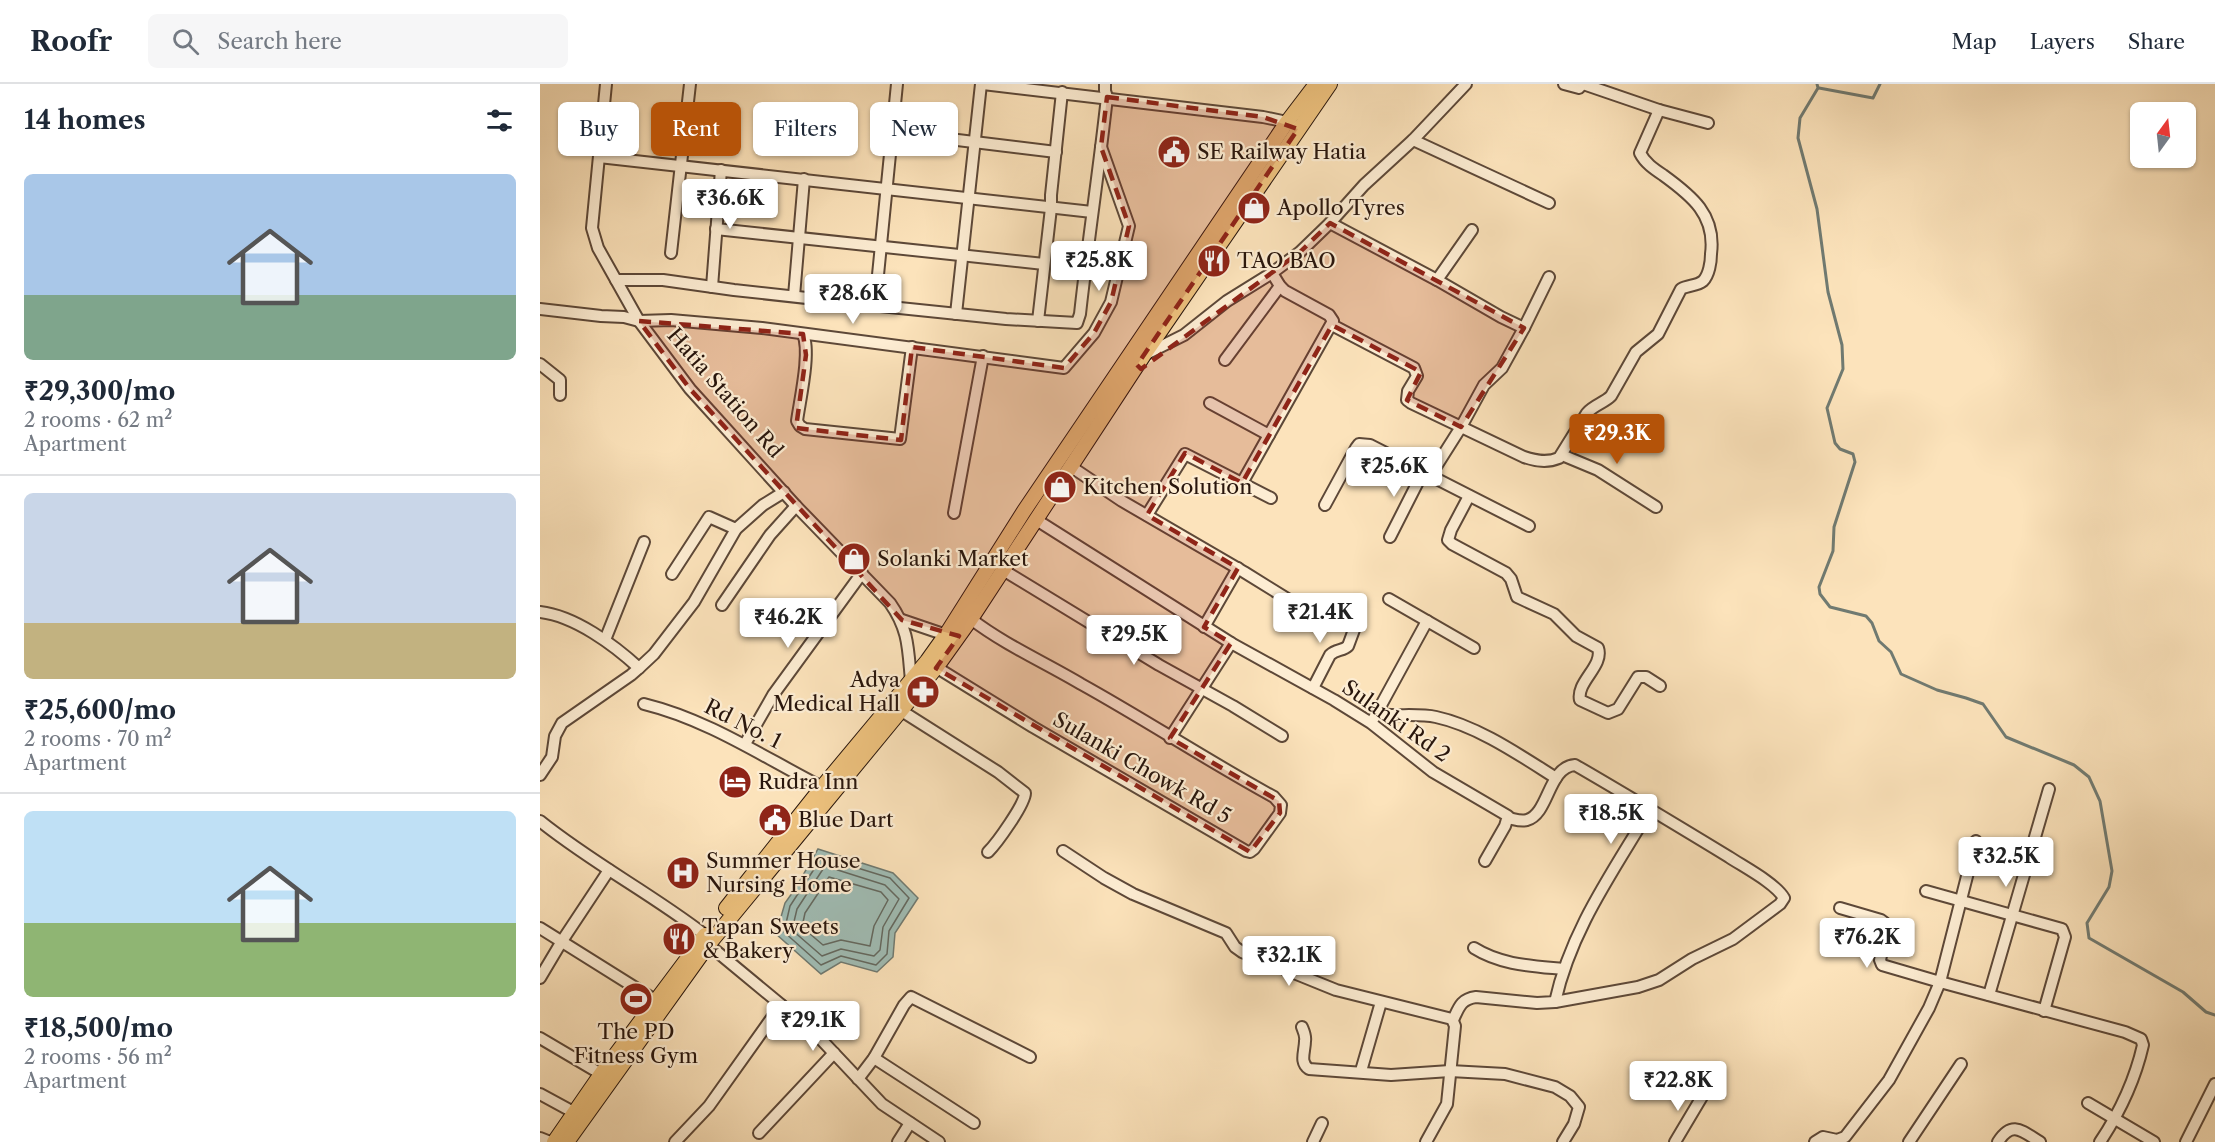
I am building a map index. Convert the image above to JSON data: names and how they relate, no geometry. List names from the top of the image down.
{
  "streets": {
    "street": [
      "Hatia Station Rd",
      "Sulanki Rd 2",
      "Rd No. 1",
      "Sulanki Chowk Rd 5"
    ]
  },
  "places": {
    "public building": ["SE Railway Hatia", "Blue Dart"],
    "shop": ["Apollo Tyres", "Kitchen Solution", "Solanki Market"],
    "restaurant": ["TAO BAO", "Tapan Sweets & Bakery"],
    "pharmacy": ["Adya Medical Hall"],
    "hotel": ["Rudra Inn"],
    "hospital": ["Summer House Nursing Home"],
    "sports": ["The PD Fitness Gym"]
  },
  "north": "top",
  "page": {
    "header": "Roofr",
    "search": "Search here",
    "nav": ["Map", "Layers", "Share"],
    "heading": "14 homes",
    "chip": [
      "Buy",
      "Rent",
      "Filters",
      "New"
    ],
    "list": [
      {
        "name": "₹29,300/mo",
        "note": "2 rooms · 62 m² · Apartment"
      },
      {
        "name": "₹25,600/mo",
        "note": "2 rooms · 70 m² · Apartment"
      },
      {
        "name": "₹18,500/mo",
        "note": "2 rooms · 56 m² · Apartment"
      }
    ],
    "price": [
      "₹36.6K",
      "₹25.8K",
      "₹28.6K",
      "₹29.3K",
      "₹25.6K",
      "₹21.4K",
      "₹46.2K",
      "₹29.5K",
      "₹18.5K",
      "₹32.5K",
      "₹76.2K",
      "₹32.1K",
      "₹29.1K",
      "₹22.8K"
    ]
  }
}
